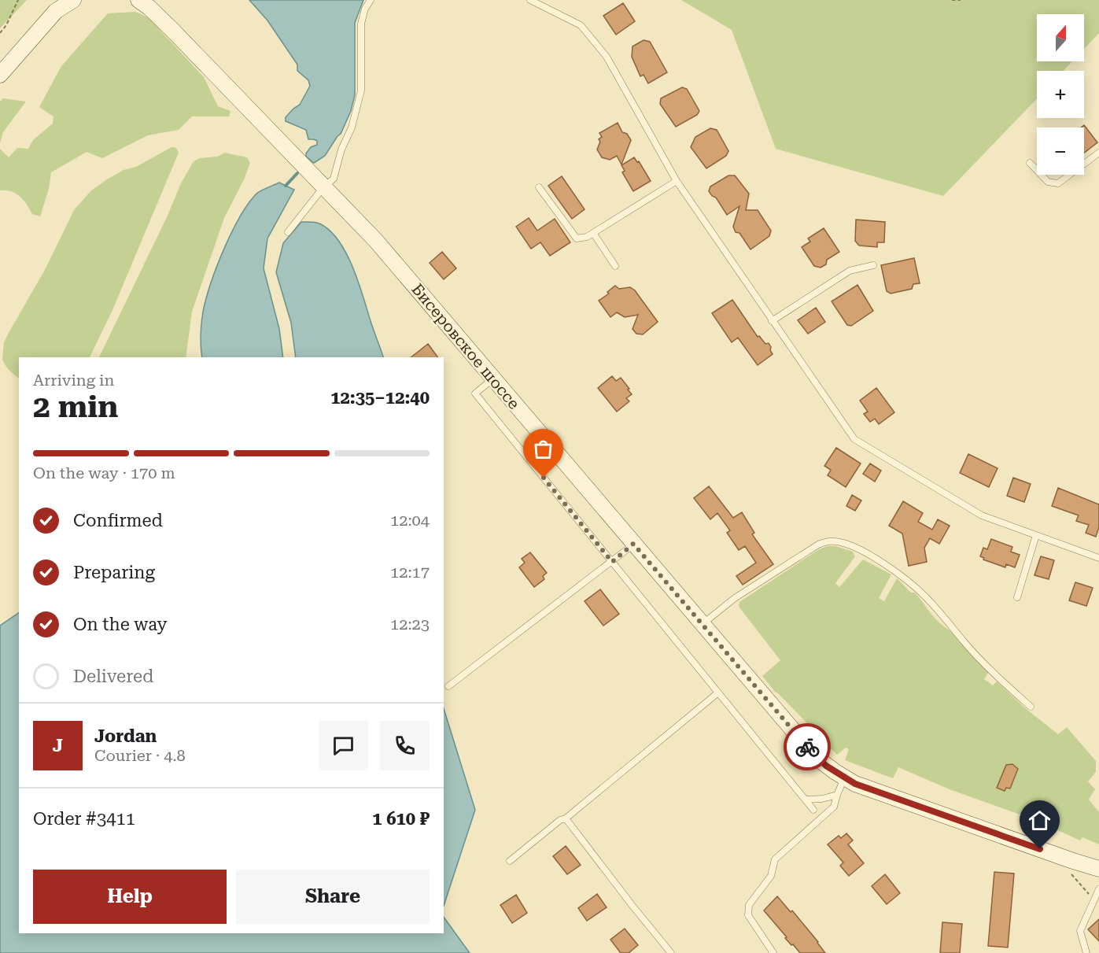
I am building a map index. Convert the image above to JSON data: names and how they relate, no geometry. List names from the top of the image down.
{
  "streets": {
    "main road": ["Бисеровское шоссе"]
  },
  "north": "top",
  "page": {
    "map_buttons": ["+", "−"],
    "heading": ["2 min", "Arriving in", "12:35–12:40"],
    "panel": [
      "Jordan",
      "Courier · 4.8",
      "Order #3411",
      "1 610 ₽"
    ],
    "bar": "On the way · 170 m",
    "list": [
      ["Confirmed", "12:04"],
      ["Preparing", "12:17"],
      ["On the way", "12:23"],
      "Delivered"
    ],
    "round": "J",
    "buttons": ["Help", "Share"]
  }
}
